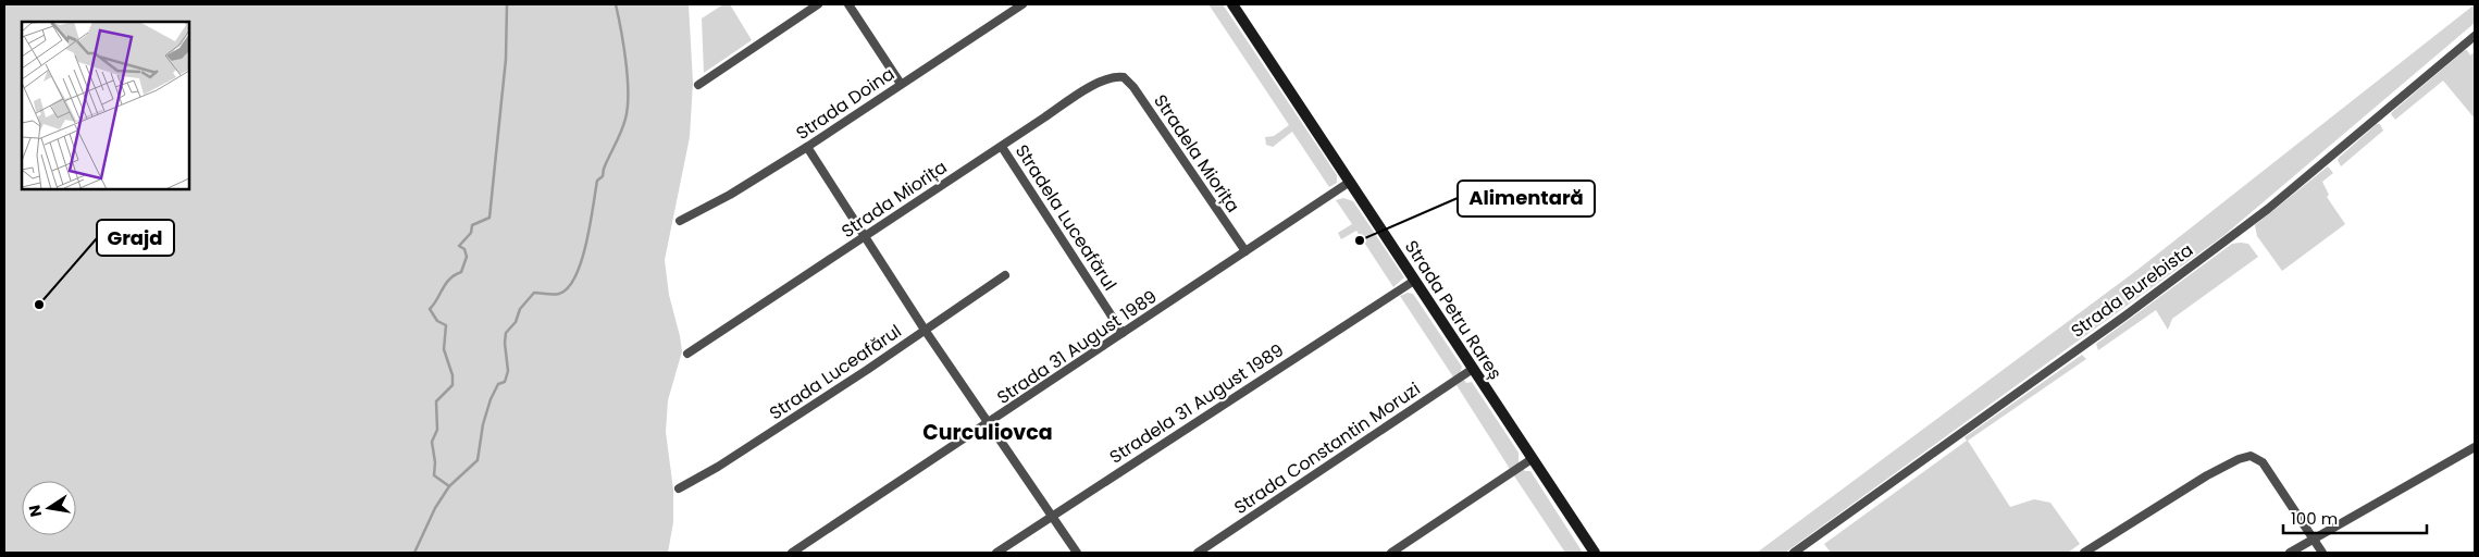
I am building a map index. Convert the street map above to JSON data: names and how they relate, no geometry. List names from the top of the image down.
{
  "streets": {
    "main road": ["Strada Petru Rareș"],
    "street": [
      "Strada Doina",
      "Stradela Miorița",
      "Strada Miorița",
      "Stradela Luceafărul",
      "Strada Burebista",
      "Strada 31 August 1989",
      "Strada Luceafărul",
      "Stradela 31 August 1989",
      "Strada Constantin Moruzi"
    ]
  },
  "crossings": [
    ["Stradela Miorița", "Strada Miorița"],
    ["Stradela Miorița", "Strada 31 August 1989"],
    ["Strada Miorița", "Stradela Luceafărul"],
    ["Stradela Luceafărul", "Strada 31 August 1989"],
    ["Strada Petru Rareș", "Strada 31 August 1989"],
    ["Strada Petru Rareș", "Stradela 31 August 1989"],
    ["Strada Petru Rareș", "Strada Constantin Moruzi"]
  ],
  "districts": ["Curculiovca"],
  "places": ["Alimentară", "Grajd"],
  "scale_bar": "100 m",
  "north": "left"
}
